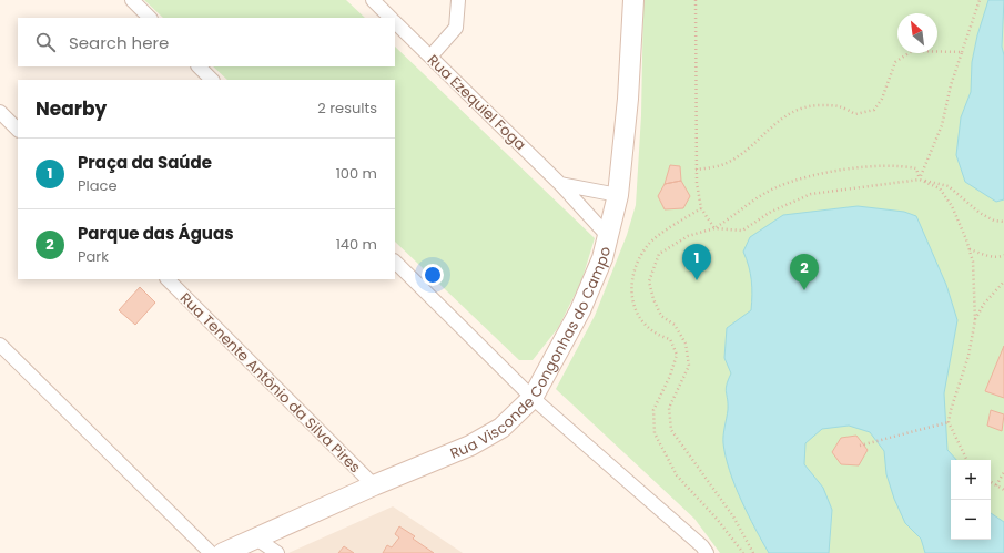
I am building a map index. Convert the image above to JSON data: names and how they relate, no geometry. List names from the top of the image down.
{
  "streets": {
    "street": ["Rua Ezequiel Foga", "Rua Visconde Congonhas do Campo", "Rua Tenente Antônio da Silva Pires"]
  },
  "crossings": [
    ["Rua Ezequiel Foga", "Rua Visconde Congonhas do Campo"],
    ["Rua Visconde Congonhas do Campo", "Rua Tenente Antônio da Silva Pires"]
  ],
  "north": "top left",
  "page": {
    "search": "Search here",
    "heading": ["Nearby", "2 results"],
    "list": [
      {
        "mark": "1",
        "name": "Praça da Saúde",
        "note": "Place",
        "value": "100 m"
      },
      {
        "mark": "2",
        "name": "Parque das Águas",
        "note": "Park",
        "value": "140 m"
      }
    ],
    "pins": ["1", "2"],
    "map_buttons": ["+", "−"]
  }
}
